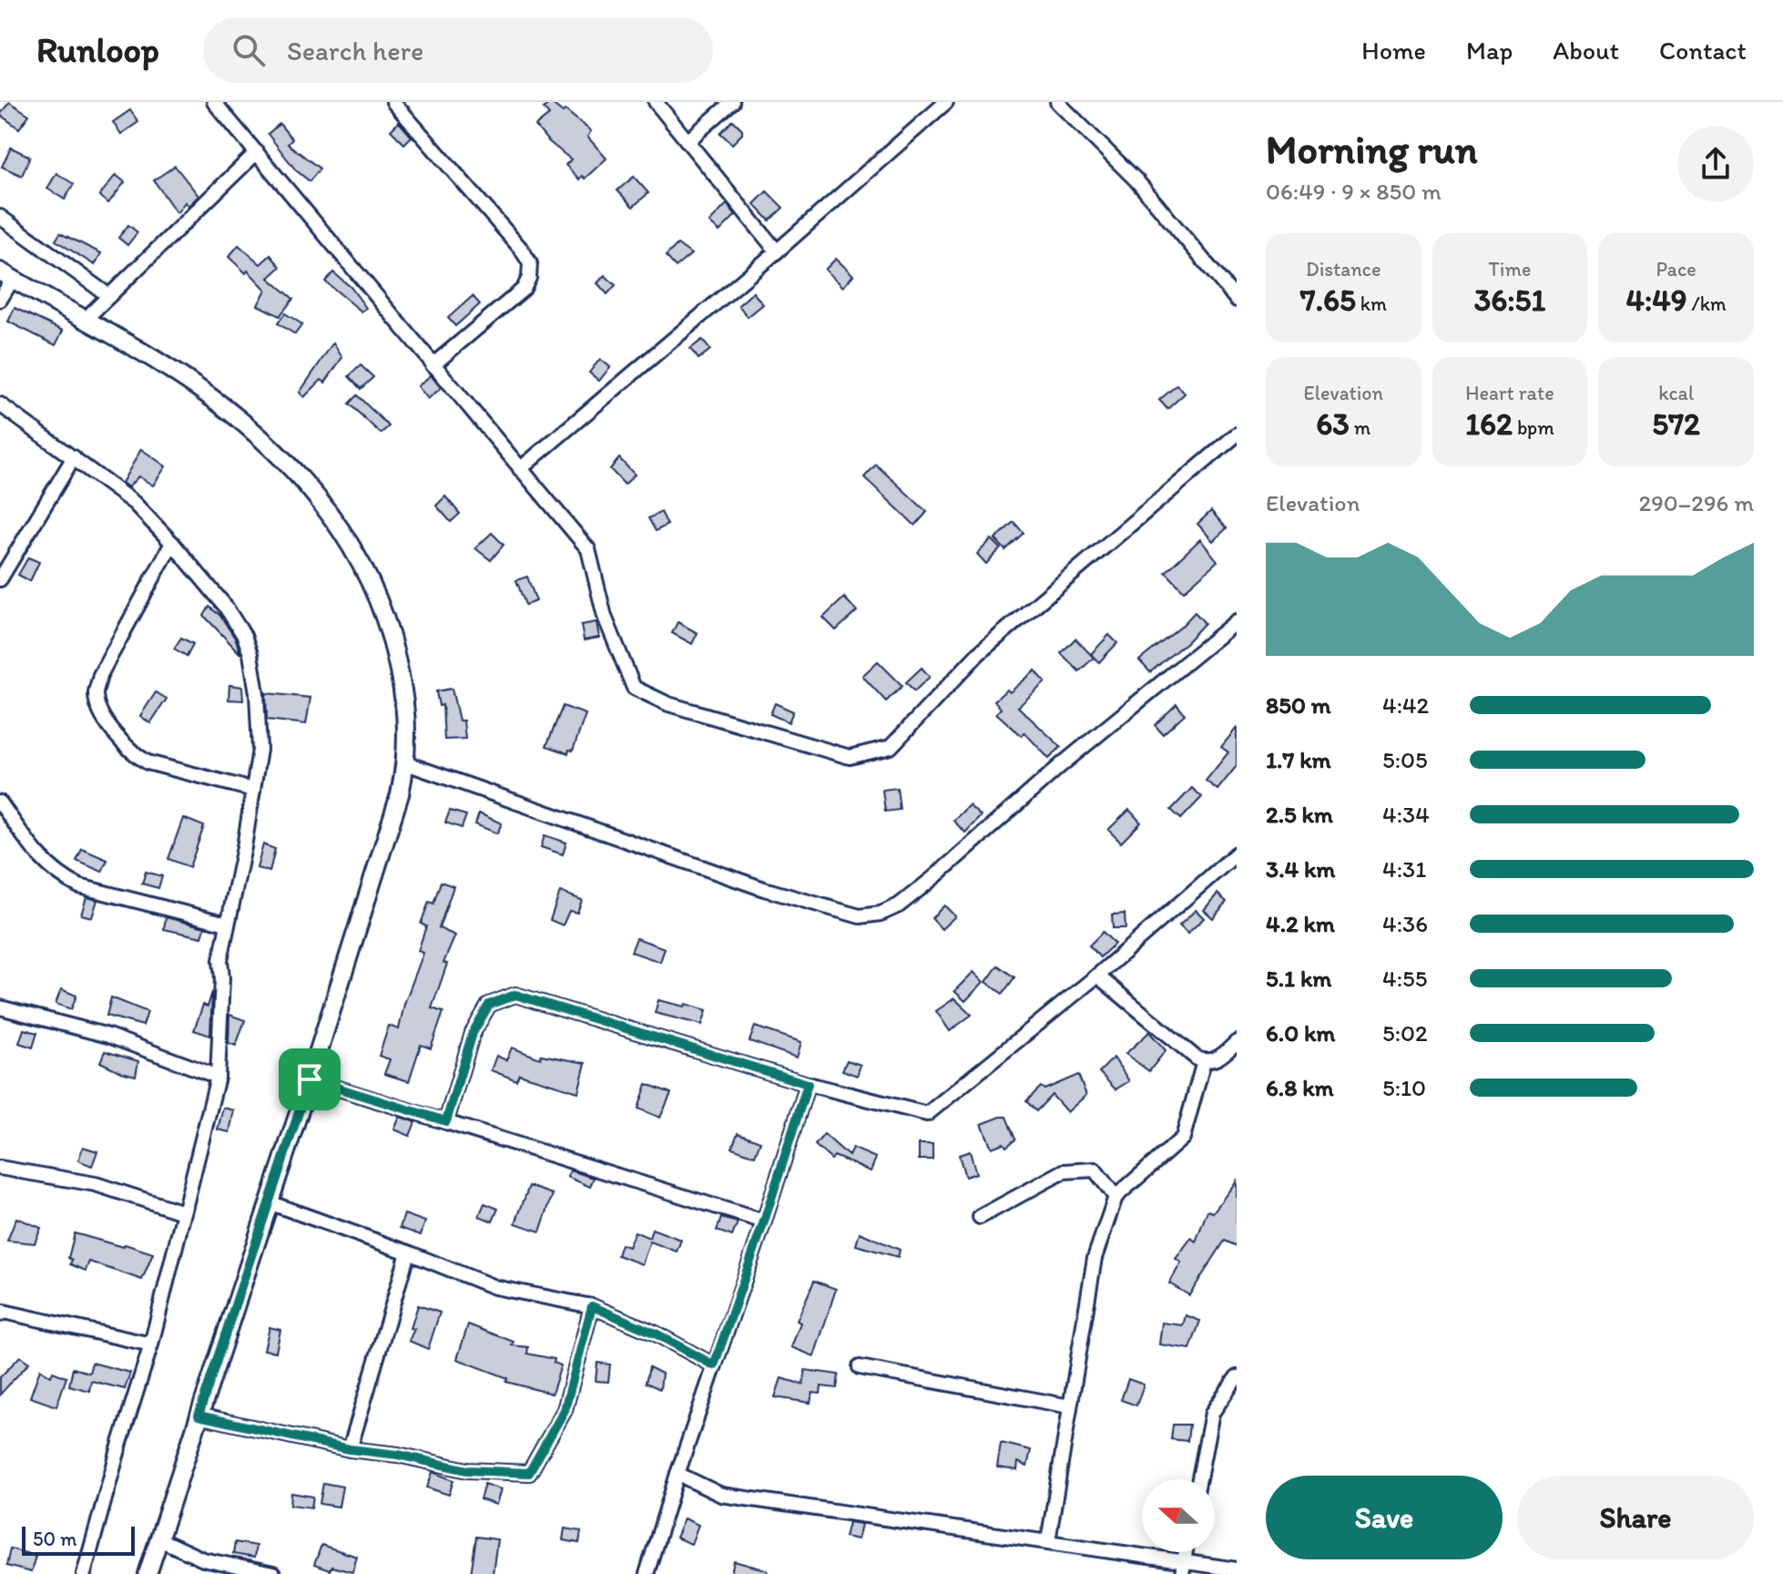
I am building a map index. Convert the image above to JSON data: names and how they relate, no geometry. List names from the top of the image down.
{
  "scale_bar": "50 m",
  "north": "left",
  "page": {
    "header": "Runloop",
    "search": "Search here",
    "nav": [
      "Home",
      "Map",
      "About",
      "Contact"
    ],
    "heading": ["Morning run", "06:49 · 9 × 850 m"],
    "stats": [
      ["Distance", "7.65 km"],
      ["Time", "36:51"],
      ["Pace", "4:49 /km"],
      ["Elevation", "63 m"],
      ["Heart rate", "162 bpm"],
      ["kcal", "572"]
    ],
    "chart": ["Elevation", "290–296 m"],
    "list": [
      {
        "name": "850 m",
        "note": "4:42"
      },
      {
        "name": "1.7 km",
        "note": "5:05"
      },
      {
        "name": "2.5 km",
        "note": "4:34"
      },
      {
        "name": "3.4 km",
        "note": "4:31"
      },
      {
        "name": "4.2 km",
        "note": "4:36"
      },
      {
        "name": "5.1 km",
        "note": "4:55"
      },
      {
        "name": "6.0 km",
        "note": "5:02"
      },
      {
        "name": "6.8 km",
        "note": "5:10"
      }
    ],
    "buttons": ["Save", "Share"],
    "scale": "50 m"
  }
}
